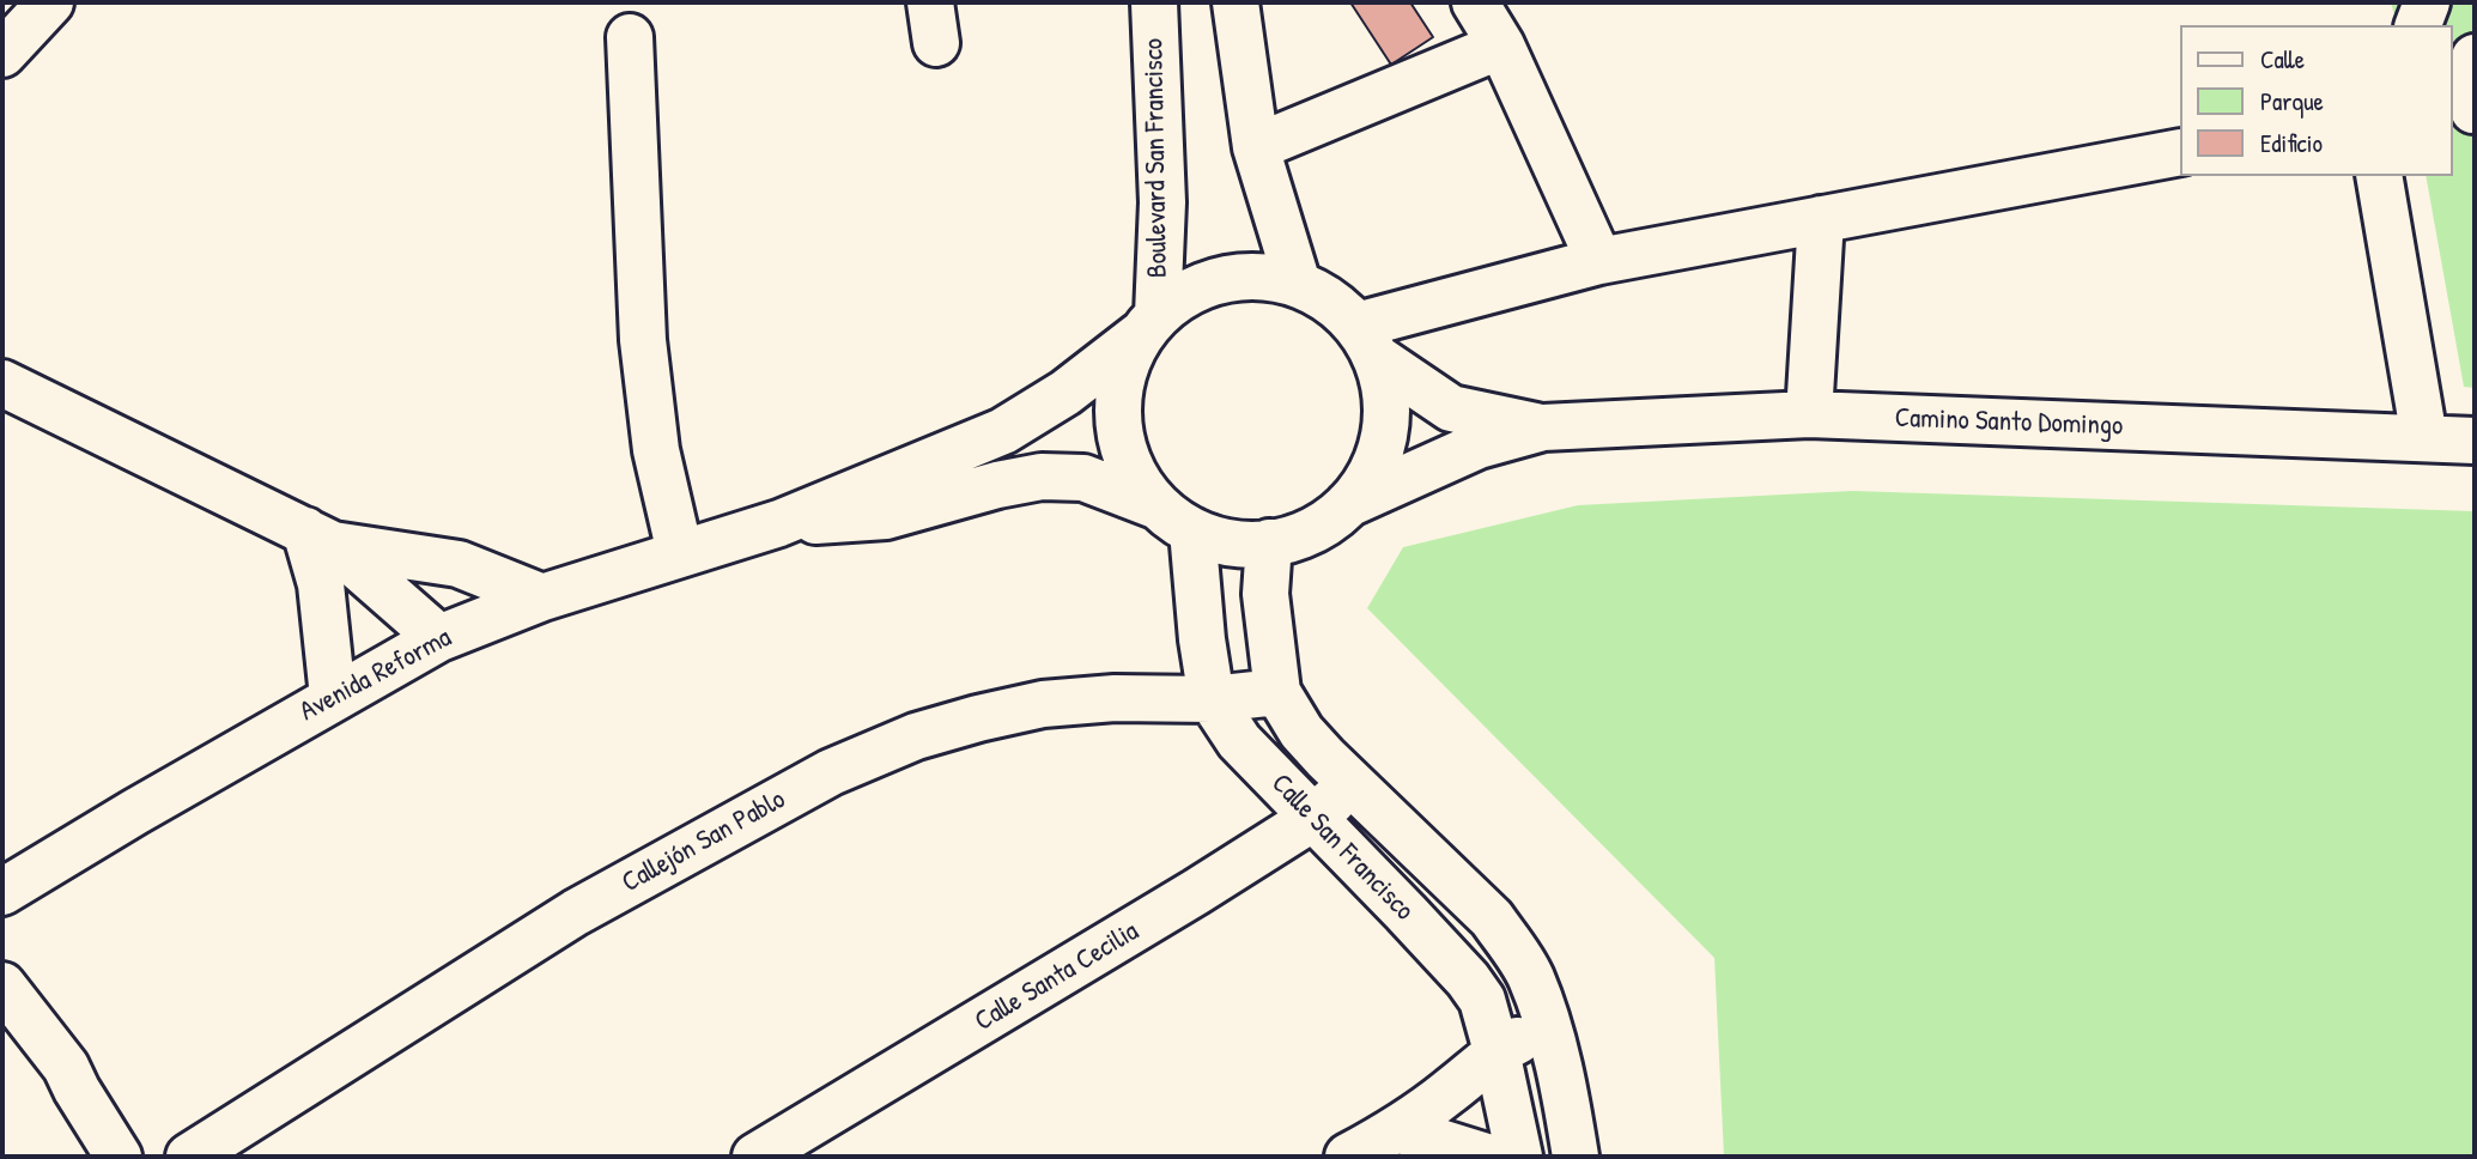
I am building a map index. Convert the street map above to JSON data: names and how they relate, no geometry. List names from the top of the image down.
{
  "streets": {
    "street": [
      "Boulevard San Francisco",
      "Camino Santo Domingo",
      "Avenida Reforma",
      "Callejón San Pablo",
      "Calle San Francisco",
      "Calle Santa Cecilia"
    ]
  },
  "crossings": [
    ["Boulevard San Francisco", "Camino Santo Domingo"],
    ["Boulevard San Francisco", "Avenida Reforma"],
    ["Boulevard San Francisco", "Calle San Francisco"],
    ["Camino Santo Domingo", "Avenida Reforma"],
    ["Camino Santo Domingo", "Calle San Francisco"],
    ["Avenida Reforma", "Calle San Francisco"],
    ["Callejón San Pablo", "Calle San Francisco"],
    ["Calle San Francisco", "Calle Santa Cecilia"]
  ],
  "legend": ["Calle", "Parque", "Edificio"]
}
